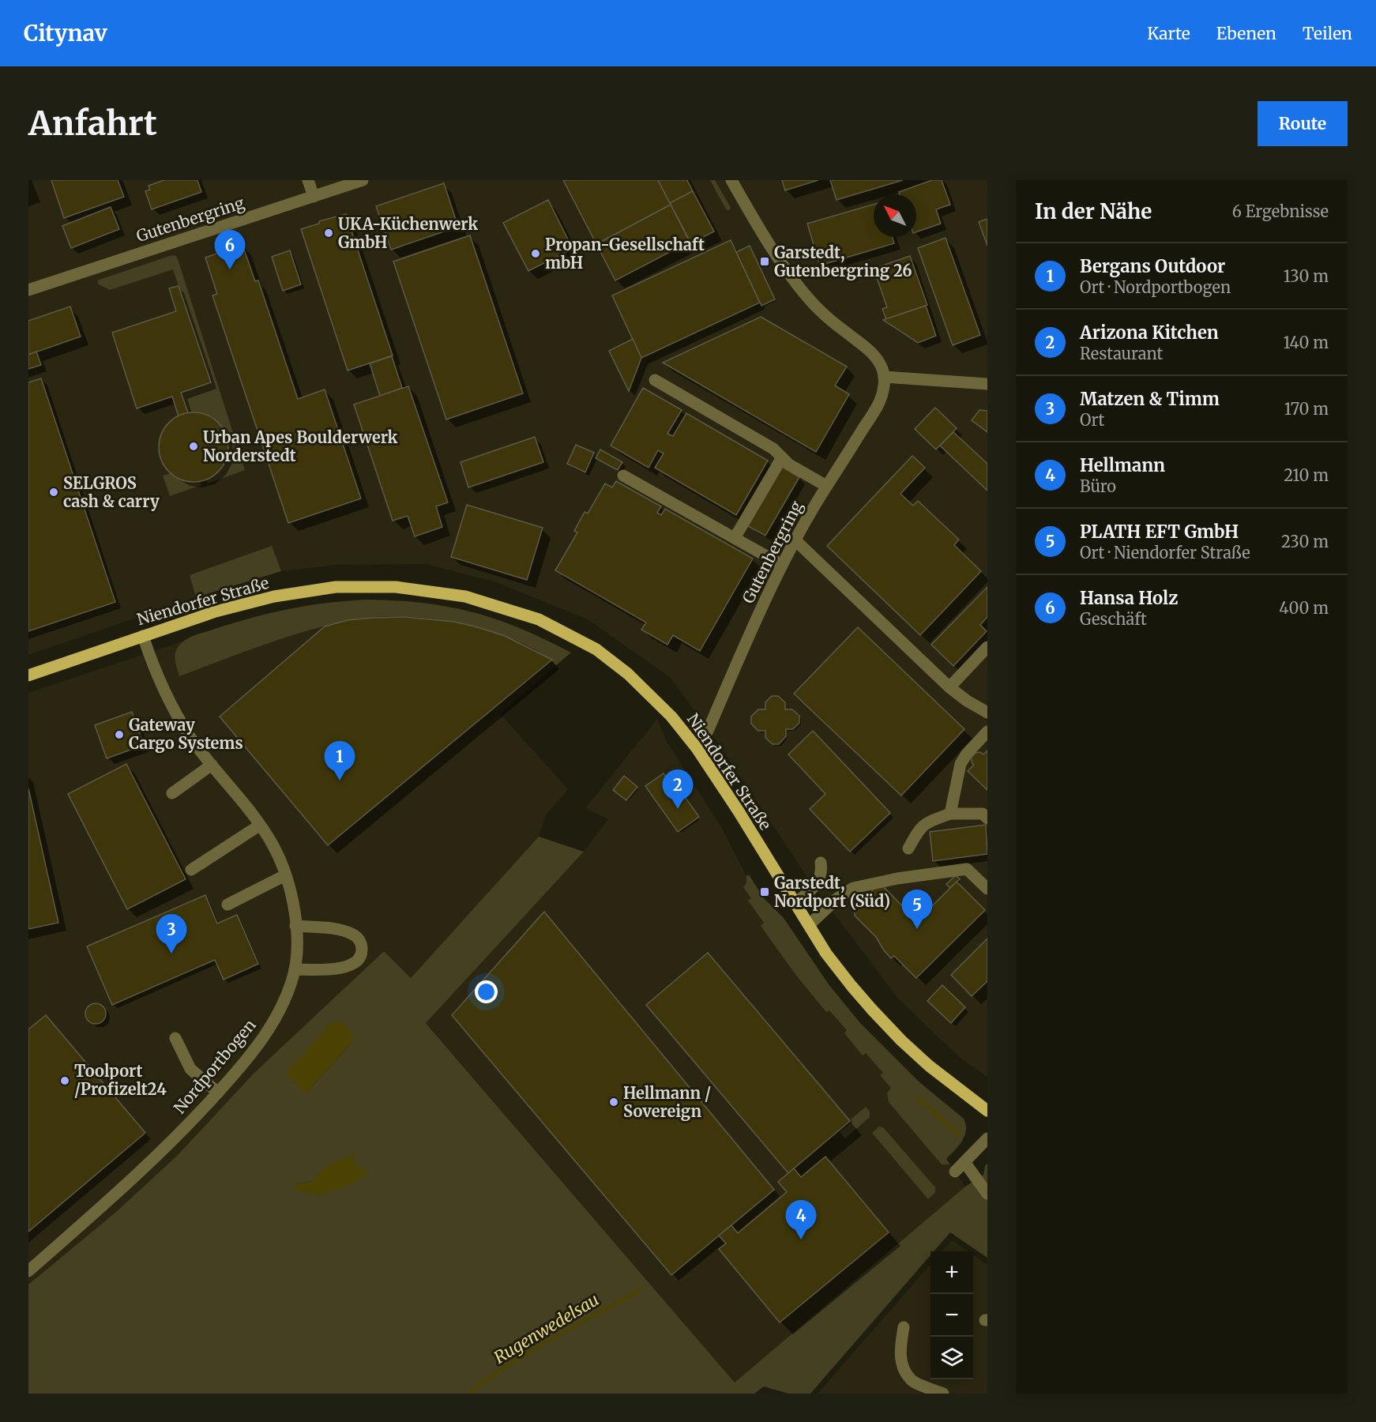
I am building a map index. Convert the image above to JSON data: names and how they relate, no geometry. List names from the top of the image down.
{
  "streets": {
    "main road": ["Niendorfer Straße"],
    "street": ["Gutenbergring", "Nordportbogen"]
  },
  "crossings": [
    ["Gutenbergring", "Niendorfer Straße"],
    ["Niendorfer Straße", "Nordportbogen"]
  ],
  "water": ["Rugenwedelsau"],
  "places": {
    "other": [
      "UKA-Küchenwerk GmbH",
      "Propan-Gesellschaft mbH",
      "Urban Apes Boulderwerk Norderstedt",
      "SELGROS cash & carry",
      "Gateway Cargo Systems",
      "Toolport /Profizelt24",
      "Hellmann / Sovereign"
    ],
    "transit": ["Garstedt, Gutenbergring 26", "Garstedt, Nordport (Süd)"]
  },
  "north": "top left",
  "page": {
    "header": "Citynav",
    "nav": ["Karte", "Ebenen", "Teilen"],
    "buttons": "Route",
    "title": "Anfahrt",
    "heading": ["In der Nähe", "6 Ergebnisse"],
    "pins": [
      "6",
      "1",
      "2",
      "5",
      "3",
      "4"
    ],
    "list": [
      {
        "mark": "1",
        "name": "Bergans Outdoor",
        "note": "Ort · Nordportbogen",
        "value": "130 m"
      },
      {
        "mark": "2",
        "name": "Arizona Kitchen",
        "note": "Restaurant",
        "value": "140 m"
      },
      {
        "mark": "3",
        "name": "Matzen & Timm",
        "note": "Ort",
        "value": "170 m"
      },
      {
        "mark": "4",
        "name": "Hellmann",
        "note": "Büro",
        "value": "210 m"
      },
      {
        "mark": "5",
        "name": "PLATH EFT GmbH",
        "note": "Ort · Niendorfer Straße",
        "value": "230 m"
      },
      {
        "mark": "6",
        "name": "Hansa Holz",
        "note": "Geschäft",
        "value": "400 m"
      }
    ],
    "map_buttons": ["+", "−"]
  }
}
